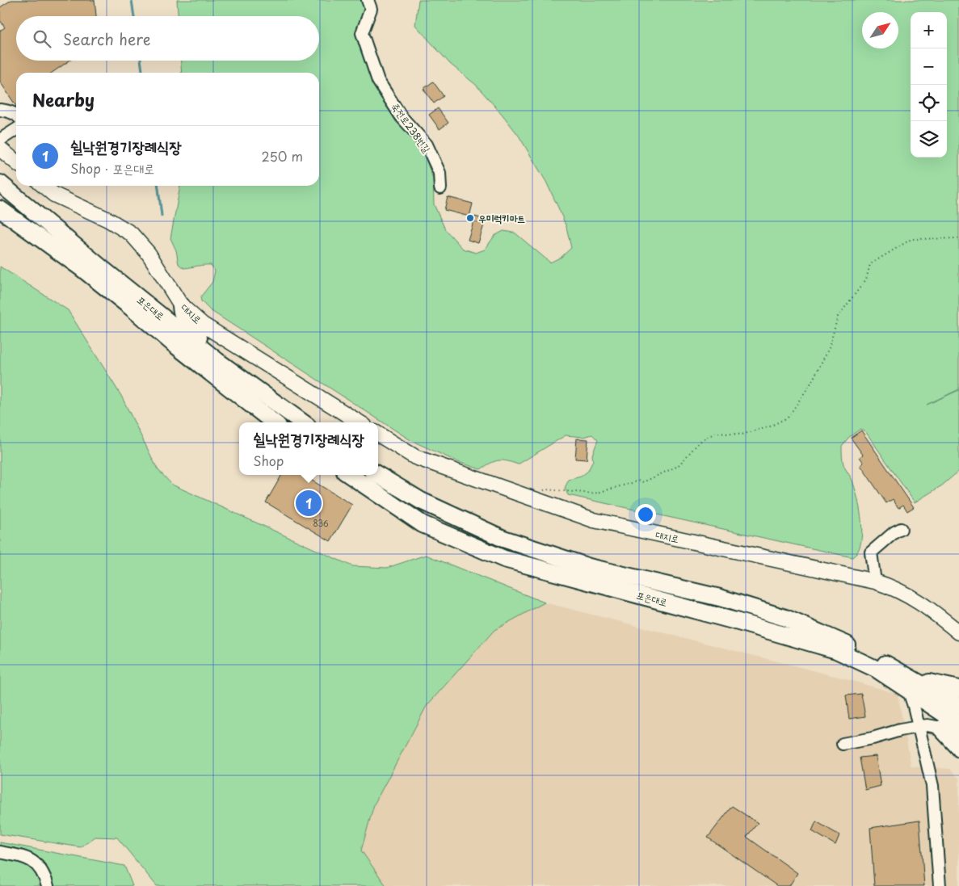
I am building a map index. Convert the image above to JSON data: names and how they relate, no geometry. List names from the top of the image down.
{
  "streets": {
    "highway": ["포은대로"],
    "main road": ["대지로"],
    "street": ["죽전로238번길"]
  },
  "places": ["우미럭키마트"],
  "house_numbers": ["836"],
  "north": "top right",
  "page": {
    "map_buttons": ["+", "−"],
    "search": "Search here",
    "heading": "Nearby",
    "list": [
      {
        "mark": "1",
        "name": "쉴낙원경기장례식장",
        "note": "Shop · 포은대로",
        "value": "250 m"
      }
    ],
    "popup": ["쉴낙원경기장례식장", "Shop"],
    "pins": "1"
  }
}
